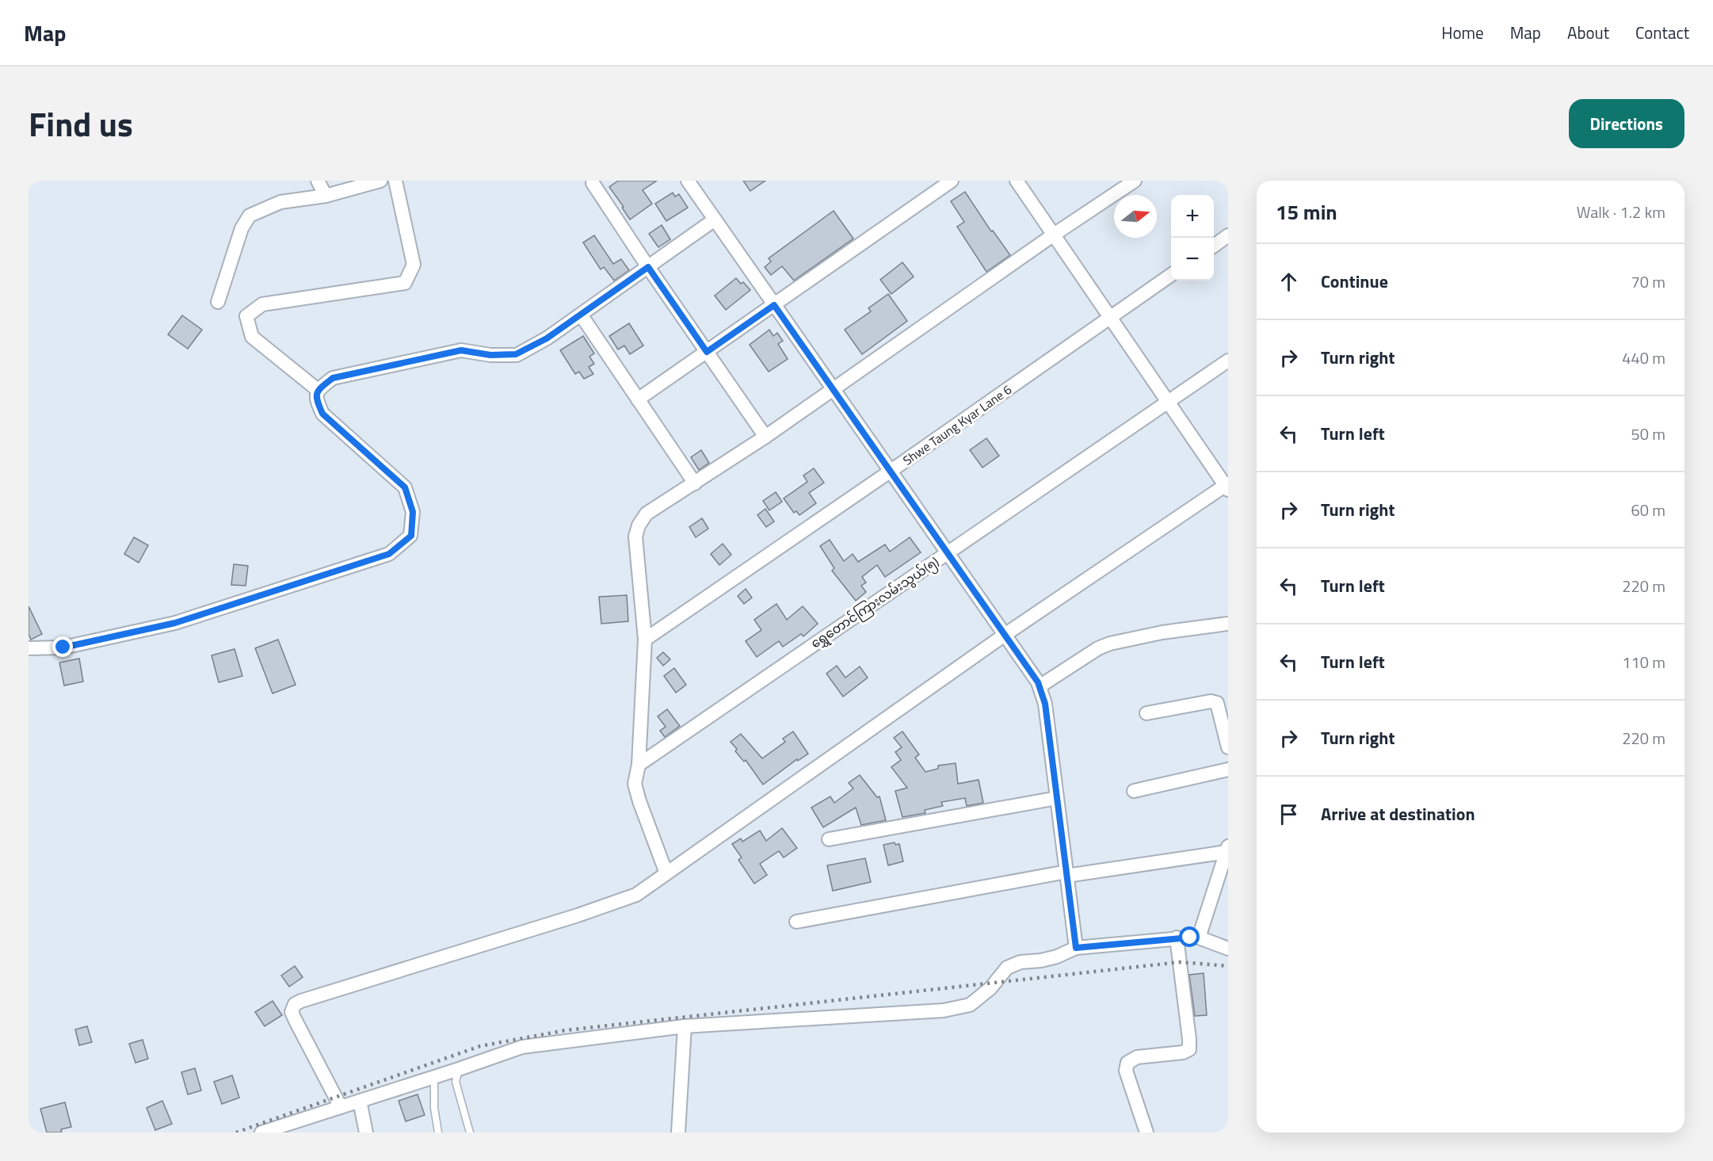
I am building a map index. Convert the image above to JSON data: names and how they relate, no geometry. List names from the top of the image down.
{
  "streets": {
    "street": ["Shwe Taung Kyar Lane 6", "ရွှေတောင်ကြားလမ်းသွယ်(၅)"]
  },
  "north": "right",
  "page": {
    "header": "Map",
    "nav": [
      "Home",
      "Map",
      "About",
      "Contact"
    ],
    "title": "Find us",
    "buttons": "Directions",
    "heading": ["15 min", "Walk · 1.2 km"],
    "map_buttons": ["+", "−"],
    "list": [
      ["Continue", "70 m"],
      ["Turn right", "440 m"],
      ["Turn left", "50 m"],
      ["Turn right", "60 m"],
      ["Turn left", "220 m"],
      ["Turn left", "110 m"],
      ["Turn right", "220 m"],
      "Arrive at destination"
    ]
  }
}
